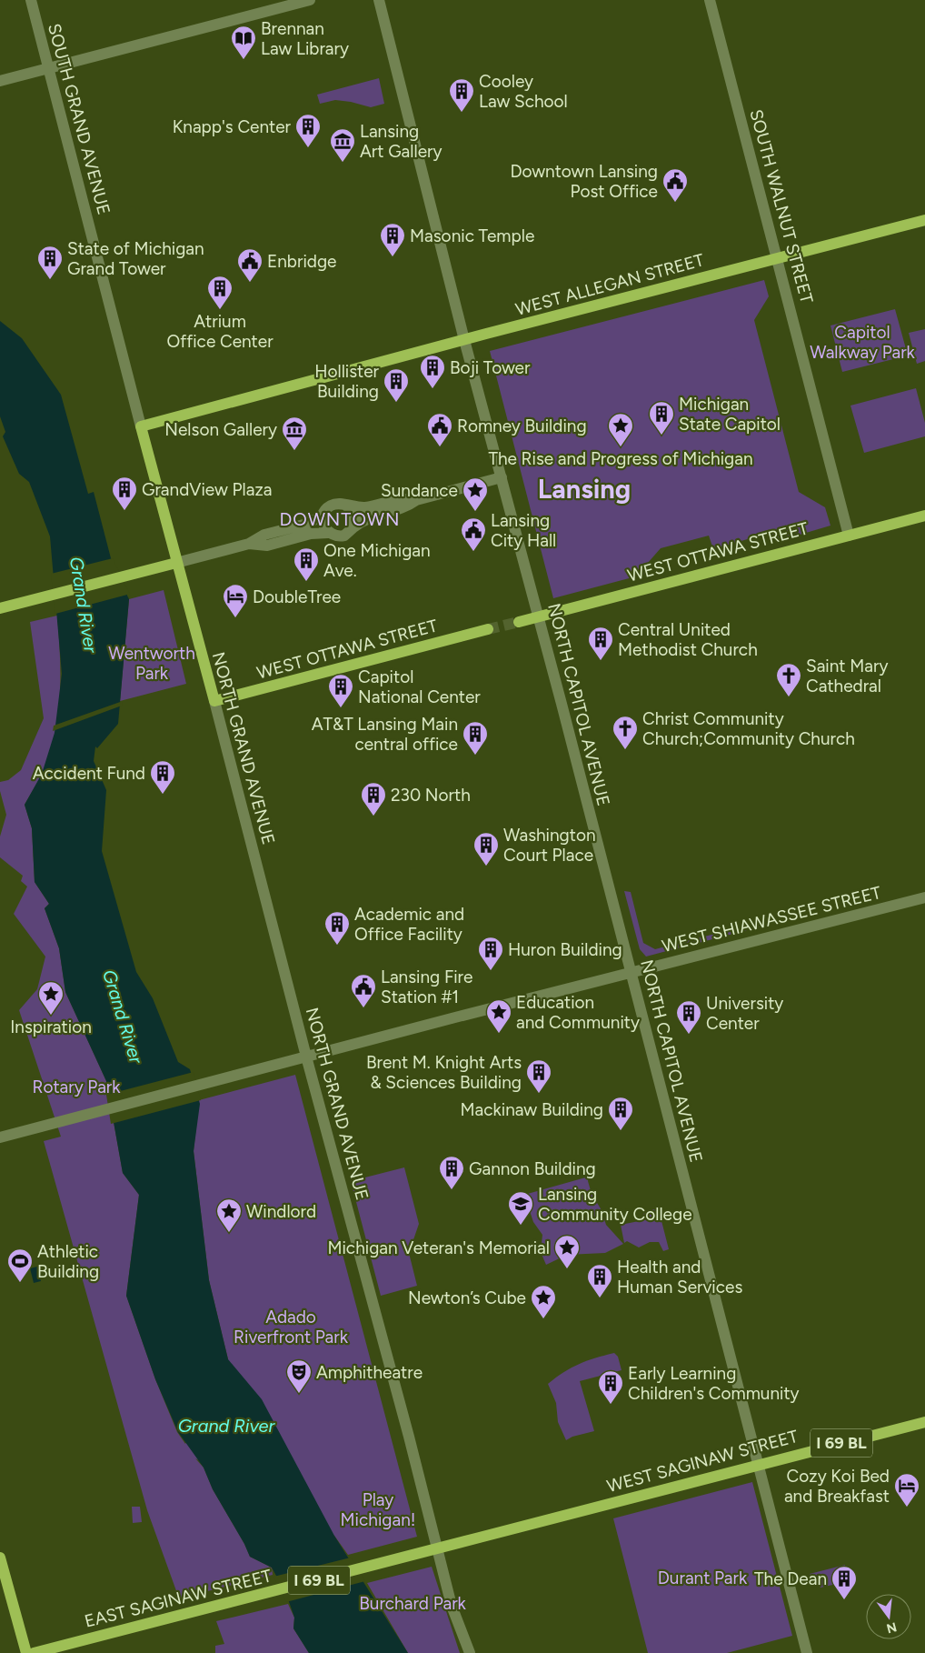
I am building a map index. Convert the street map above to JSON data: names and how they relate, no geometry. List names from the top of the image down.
{
  "streets": {
    "main road": [
      "SOUTH GRAND AVENUE",
      "WEST ALLEGAN STREET",
      "WEST OTTAWA STREET",
      "NORTH GRAND AVENUE",
      "I 69 BL",
      "WEST SAGINAW STREET",
      "EAST SAGINAW STREET"
    ],
    "street": ["SOUTH WALNUT STREET", "NORTH CAPITOL AVENUE", "WEST SHIAWASSEE STREET"]
  },
  "crossings": [
    ["SOUTH GRAND AVENUE", "WEST ALLEGAN STREET"],
    ["SOUTH GRAND AVENUE", "NORTH GRAND AVENUE"],
    ["SOUTH WALNUT STREET", "WEST ALLEGAN STREET"],
    ["SOUTH WALNUT STREET", "WEST OTTAWA STREET"],
    ["WEST ALLEGAN STREET", "NORTH CAPITOL AVENUE"],
    ["WEST OTTAWA STREET", "NORTH CAPITOL AVENUE"],
    ["WEST OTTAWA STREET", "NORTH GRAND AVENUE"],
    ["NORTH CAPITOL AVENUE", "WEST SHIAWASSEE STREET"],
    ["NORTH CAPITOL AVENUE", "WEST SAGINAW STREET"],
    ["NORTH GRAND AVENUE", "WEST SHIAWASSEE STREET"],
    ["NORTH GRAND AVENUE", "EAST SAGINAW STREET"],
    ["WEST SAGINAW STREET", "EAST SAGINAW STREET"]
  ],
  "districts": ["Lansing", "DOWNTOWN"],
  "water": ["Grand River"],
  "parks": [
    "Capitol Walkway Park",
    "Wentworth Park",
    "Rotary Park",
    "Adado Riverfront Park",
    "Play Michigan!",
    "Durant Park",
    "Burchard Park"
  ],
  "places": {
    "library": ["Brennan Law Library"],
    "building": [
      "Cooley Law School",
      "Knapp's Center",
      "Masonic Temple",
      "State of Michigan Grand Tower",
      "Atrium Office Center",
      "Boji Tower",
      "Hollister Building",
      "Michigan State Capitol",
      "GrandView Plaza",
      "One Michigan Ave.",
      "Central United Methodist Church",
      "Capitol National Center",
      "AT&T Lansing Main central office",
      "Accident Fund",
      "230 North",
      "Washington Court Place",
      "Academic and Office Facility",
      "Huron Building",
      "University Center",
      "Brent M. Knight Arts & Sciences Building",
      "Mackinaw Building",
      "Gannon Building",
      "Health and Human Services",
      "Early Learning Children's Community",
      "The Dean"
    ],
    "museum": ["Lansing Art Gallery", "Nelson Gallery"],
    "public building": [
      "Downtown Lansing Post Office",
      "Enbridge",
      "Romney Building",
      "Lansing City Hall",
      "Lansing Fire Station #1"
    ],
    "place": [
      "The Rise and Progress of Michigan",
      "Sundance",
      "Inspiration",
      "Education and Community",
      "Windlord",
      "Michigan Veteran's Memorial",
      "Newton’s Cube"
    ],
    "hotel": ["DoubleTree", "Cozy Koi Bed and Breakfast"],
    "church": ["Saint Mary Cathedral", "Christ Community Church;Community Church"],
    "school or university": ["Lansing Community College"],
    "sports": ["Athletic Building"],
    "theatre": ["Amphitheatre"]
  },
  "north": "bottom"
}
